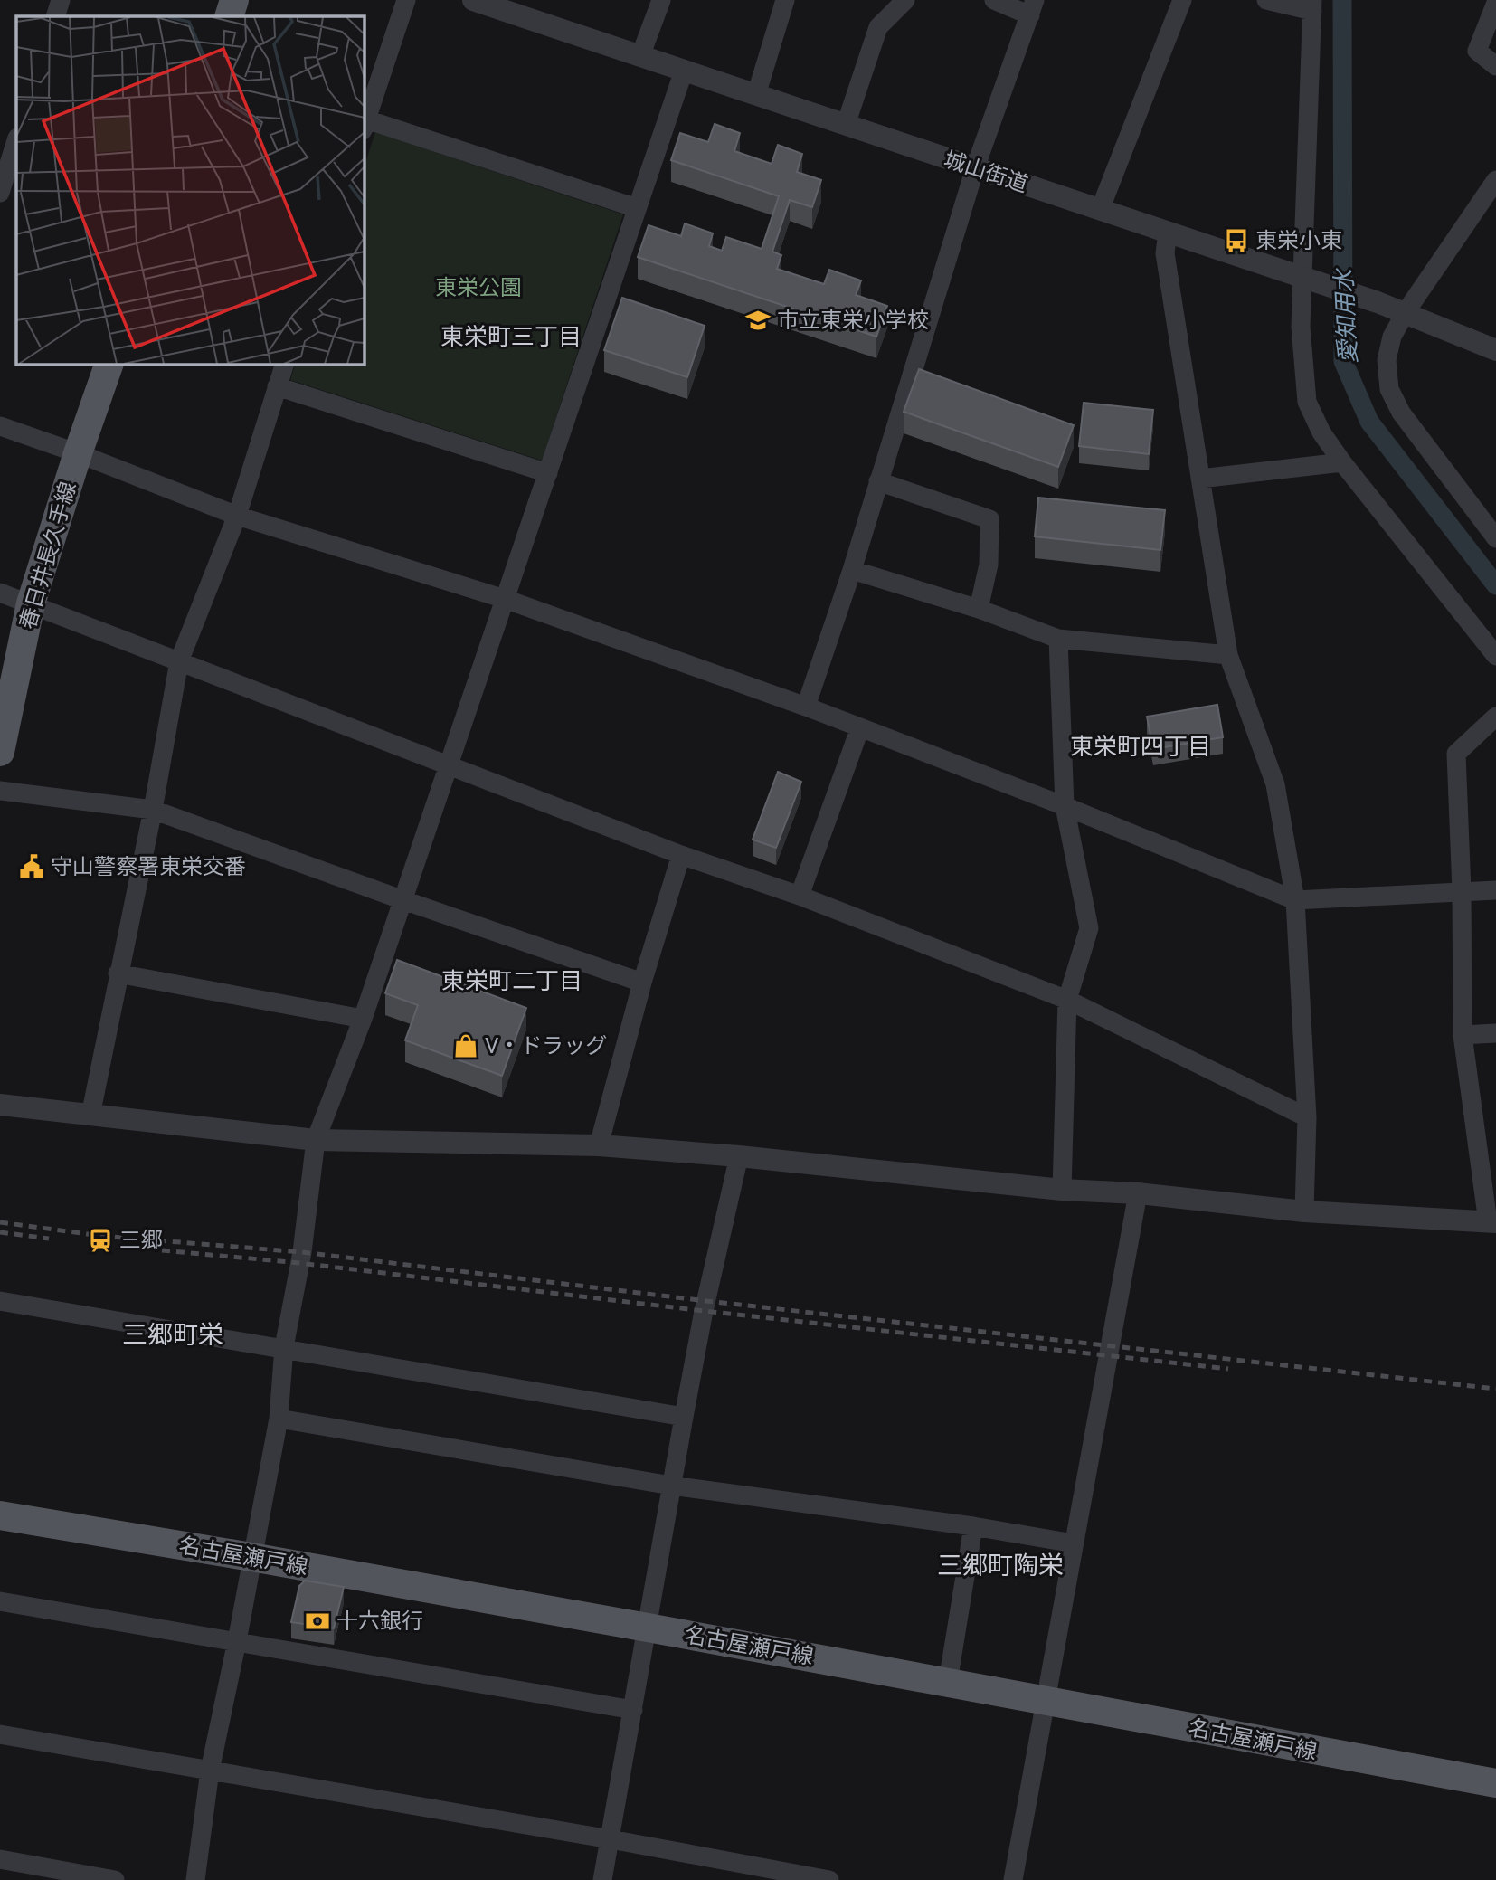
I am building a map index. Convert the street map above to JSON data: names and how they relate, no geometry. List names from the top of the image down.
{
  "streets": {
    "main road": ["春日井長久手線", "名古屋瀬戸線"],
    "street": ["城山街道"]
  },
  "districts": [
    "東栄町三丁目",
    "東栄町四丁目",
    "東栄町二丁目",
    "三郷町栄",
    "三郷町陶栄"
  ],
  "water": ["愛知用水"],
  "parks": ["東栄公園"],
  "places": {
    "bus stop": ["東栄小東"],
    "school or university": ["市立東栄小学校"],
    "public building": ["守山警察署東栄交番"],
    "shop": ["V・ドラッグ"],
    "station": ["三郷"],
    "bank": ["十六銀行"]
  }
}
